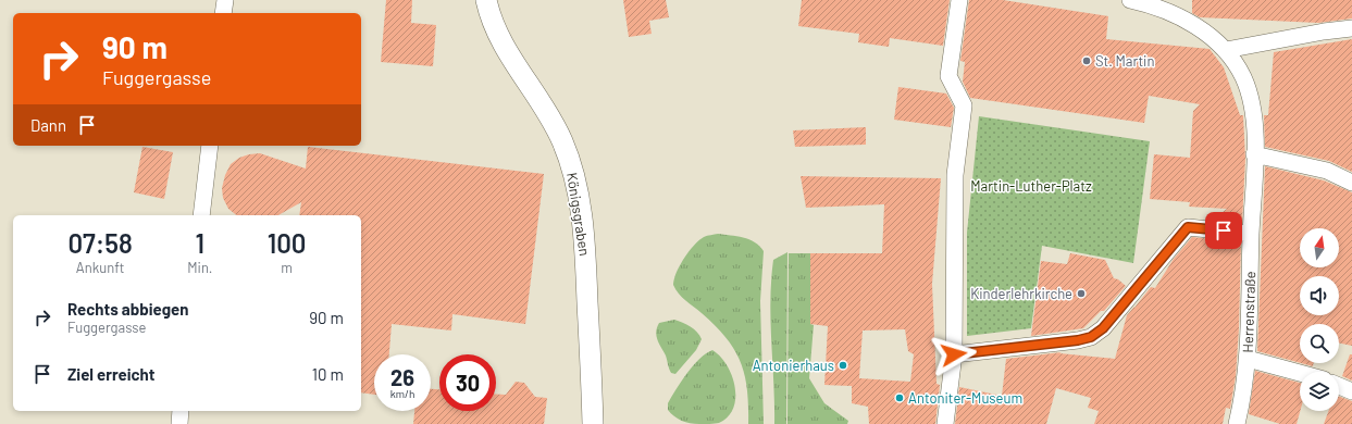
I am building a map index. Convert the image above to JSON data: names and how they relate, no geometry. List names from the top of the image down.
{
  "streets": {
    "street": ["Königsgraben", "Herrenstraße"]
  },
  "parks": ["Martin-Luther-Platz"],
  "places": [
    "St. Martin",
    "Kinderlehrkirche",
    "Antonierhaus",
    "Antoniter-Museum"
  ],
  "north": "top",
  "page": {
    "turn": ["90 m", "Fuggergasse"],
    "then": "Dann",
    "eta": [
      "07:58",
      "Ankunft",
      "1",
      "Min.",
      "100",
      "m"
    ],
    "list": [
      {
        "name": "Rechts abbiegen",
        "note": "Fuggergasse",
        "value": "90 m"
      },
      {
        "name": "Ziel erreicht",
        "value": "10 m"
      }
    ],
    "speed": "26 km/h",
    "limit": "30"
  }
}
